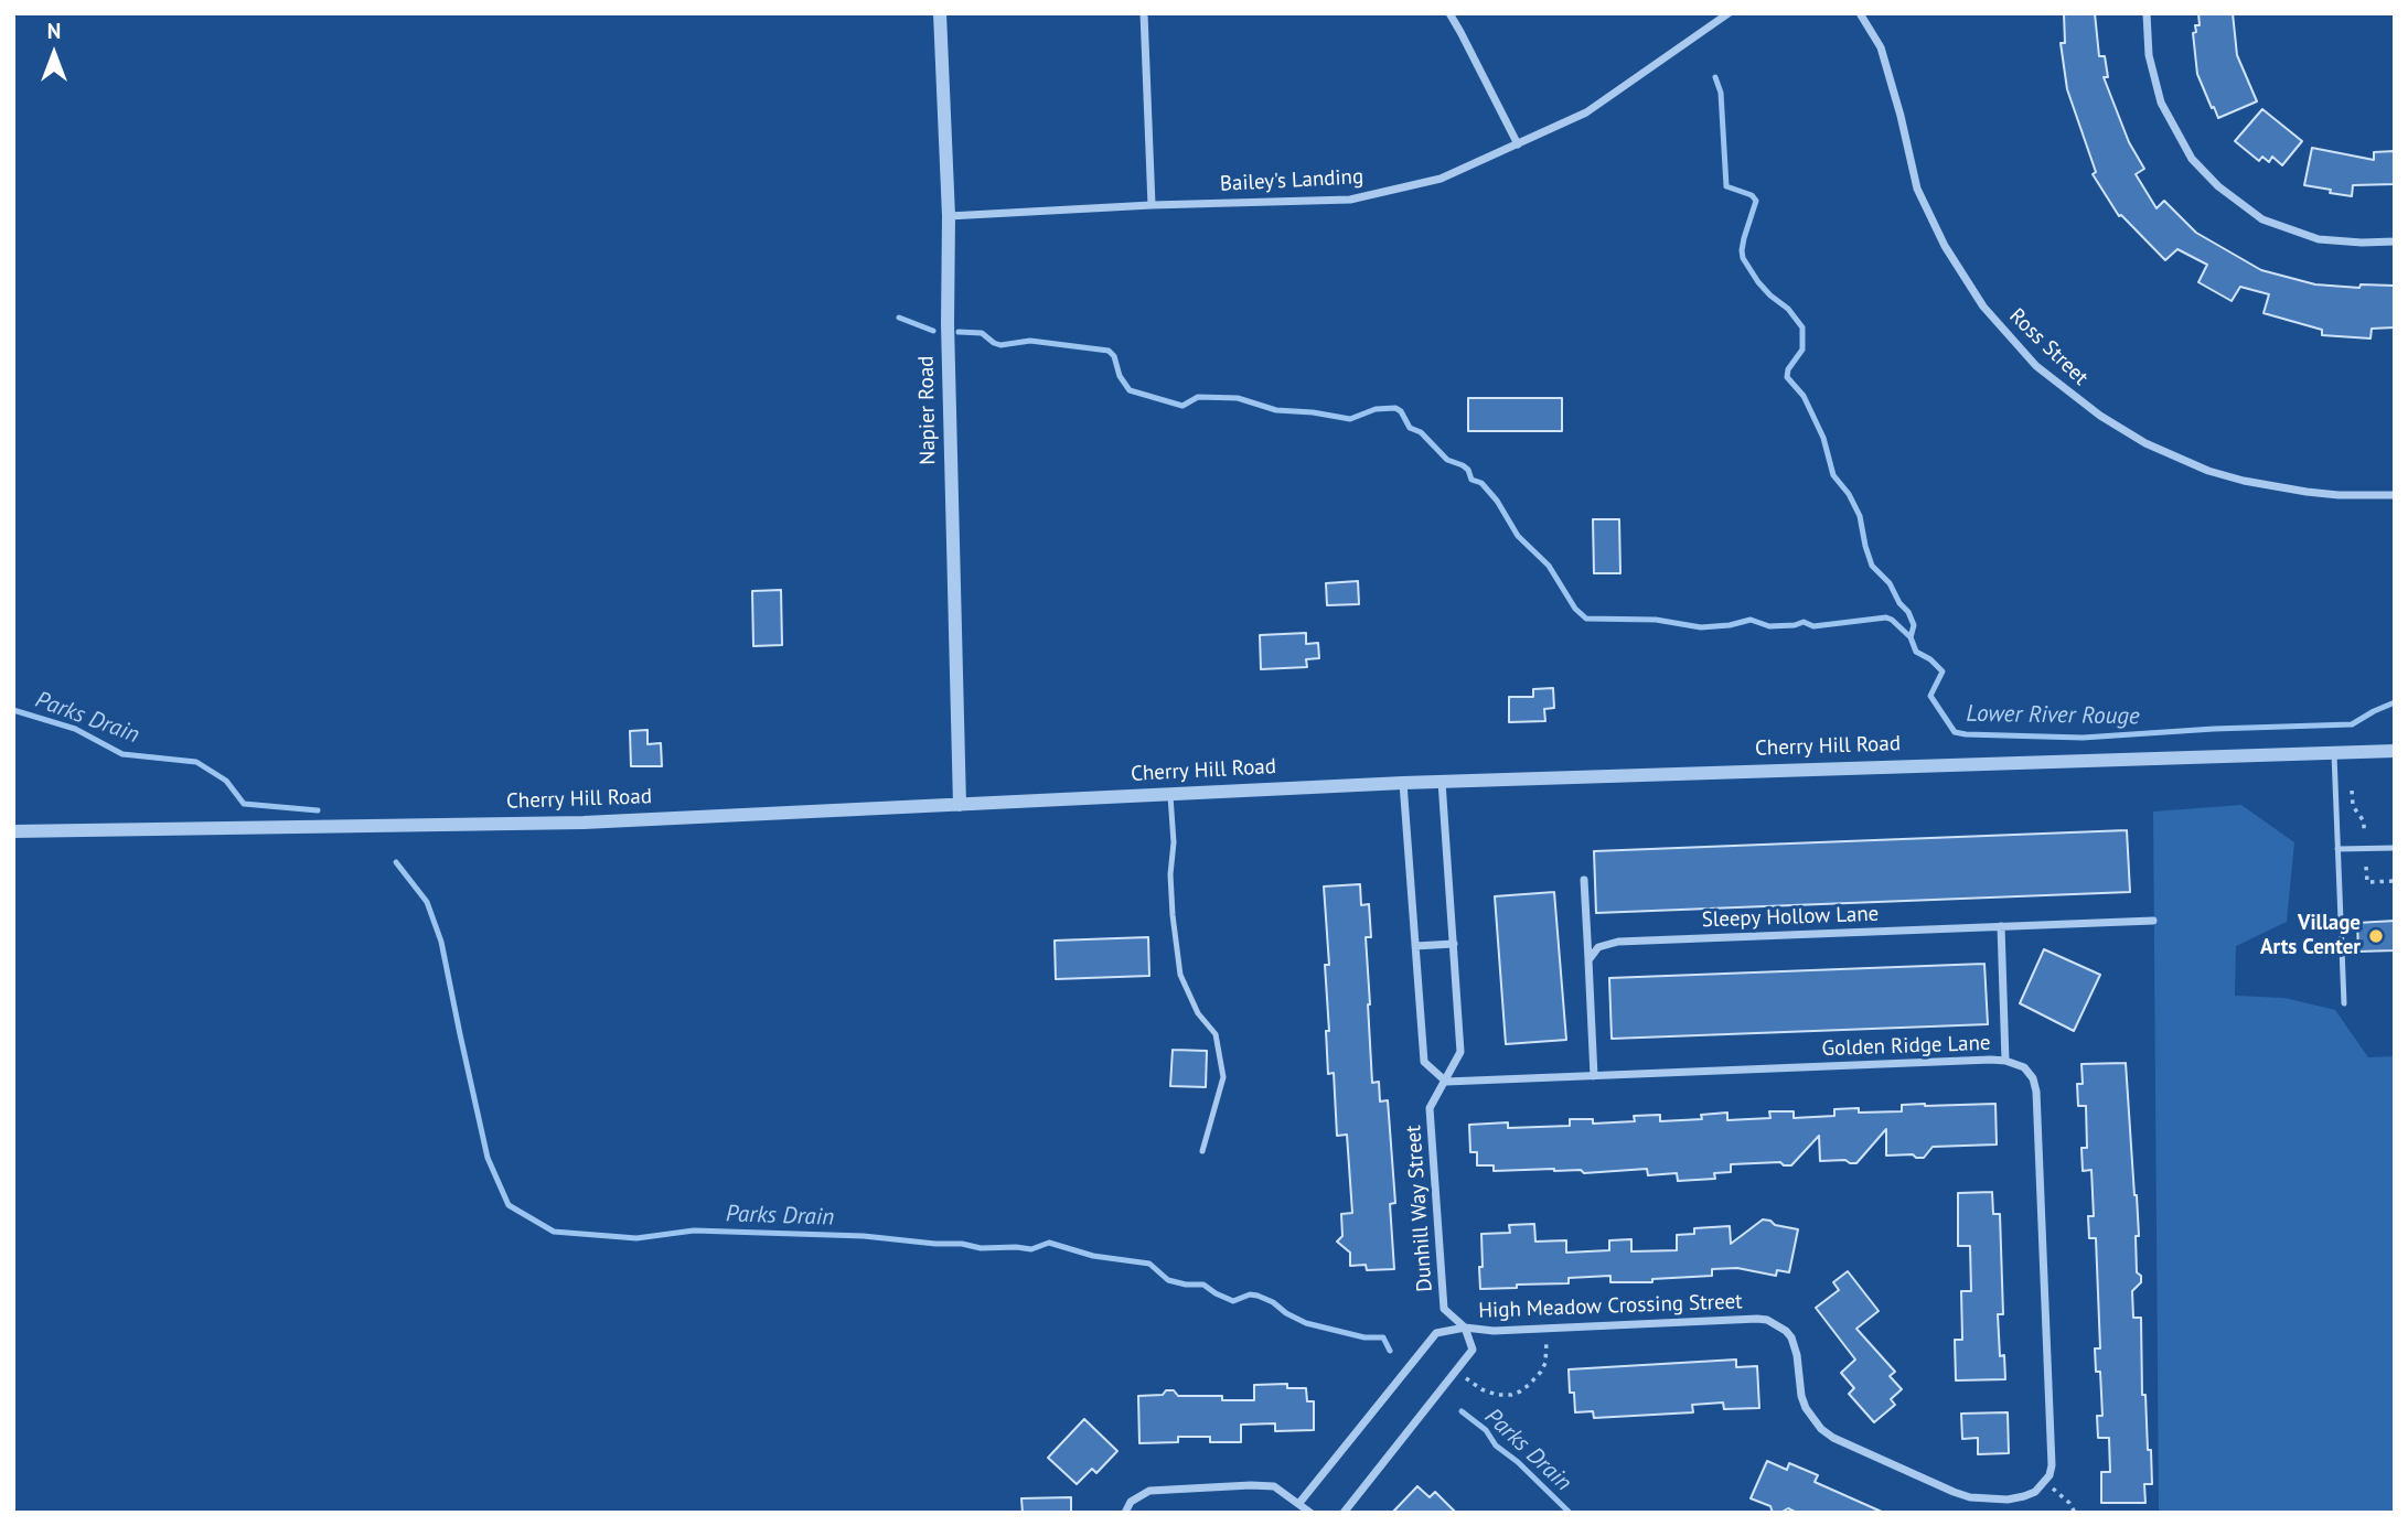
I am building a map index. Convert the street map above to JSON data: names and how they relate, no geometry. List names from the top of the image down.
{
  "streets": {
    "street": [
      "Bailey's Landing",
      "Ross Street",
      "Napier Road",
      "Cherry Hill Road",
      "Sleepy Hollow Lane",
      "Golden Ridge Lane",
      "Dunhill Way Street",
      "High Meadow Crossing Street"
    ]
  },
  "crossings": [
    ["Bailey's Landing", "Napier Road"],
    ["Napier Road", "Cherry Hill Road"],
    ["Cherry Hill Road", "Dunhill Way Street"],
    ["Golden Ridge Lane", "Dunhill Way Street"],
    ["Golden Ridge Lane", "High Meadow Crossing Street"],
    ["Dunhill Way Street", "High Meadow Crossing Street"]
  ],
  "water": ["Lower River Rouge", "Parks Drain"],
  "places": ["Village Arts Center"],
  "north": "top"
}
